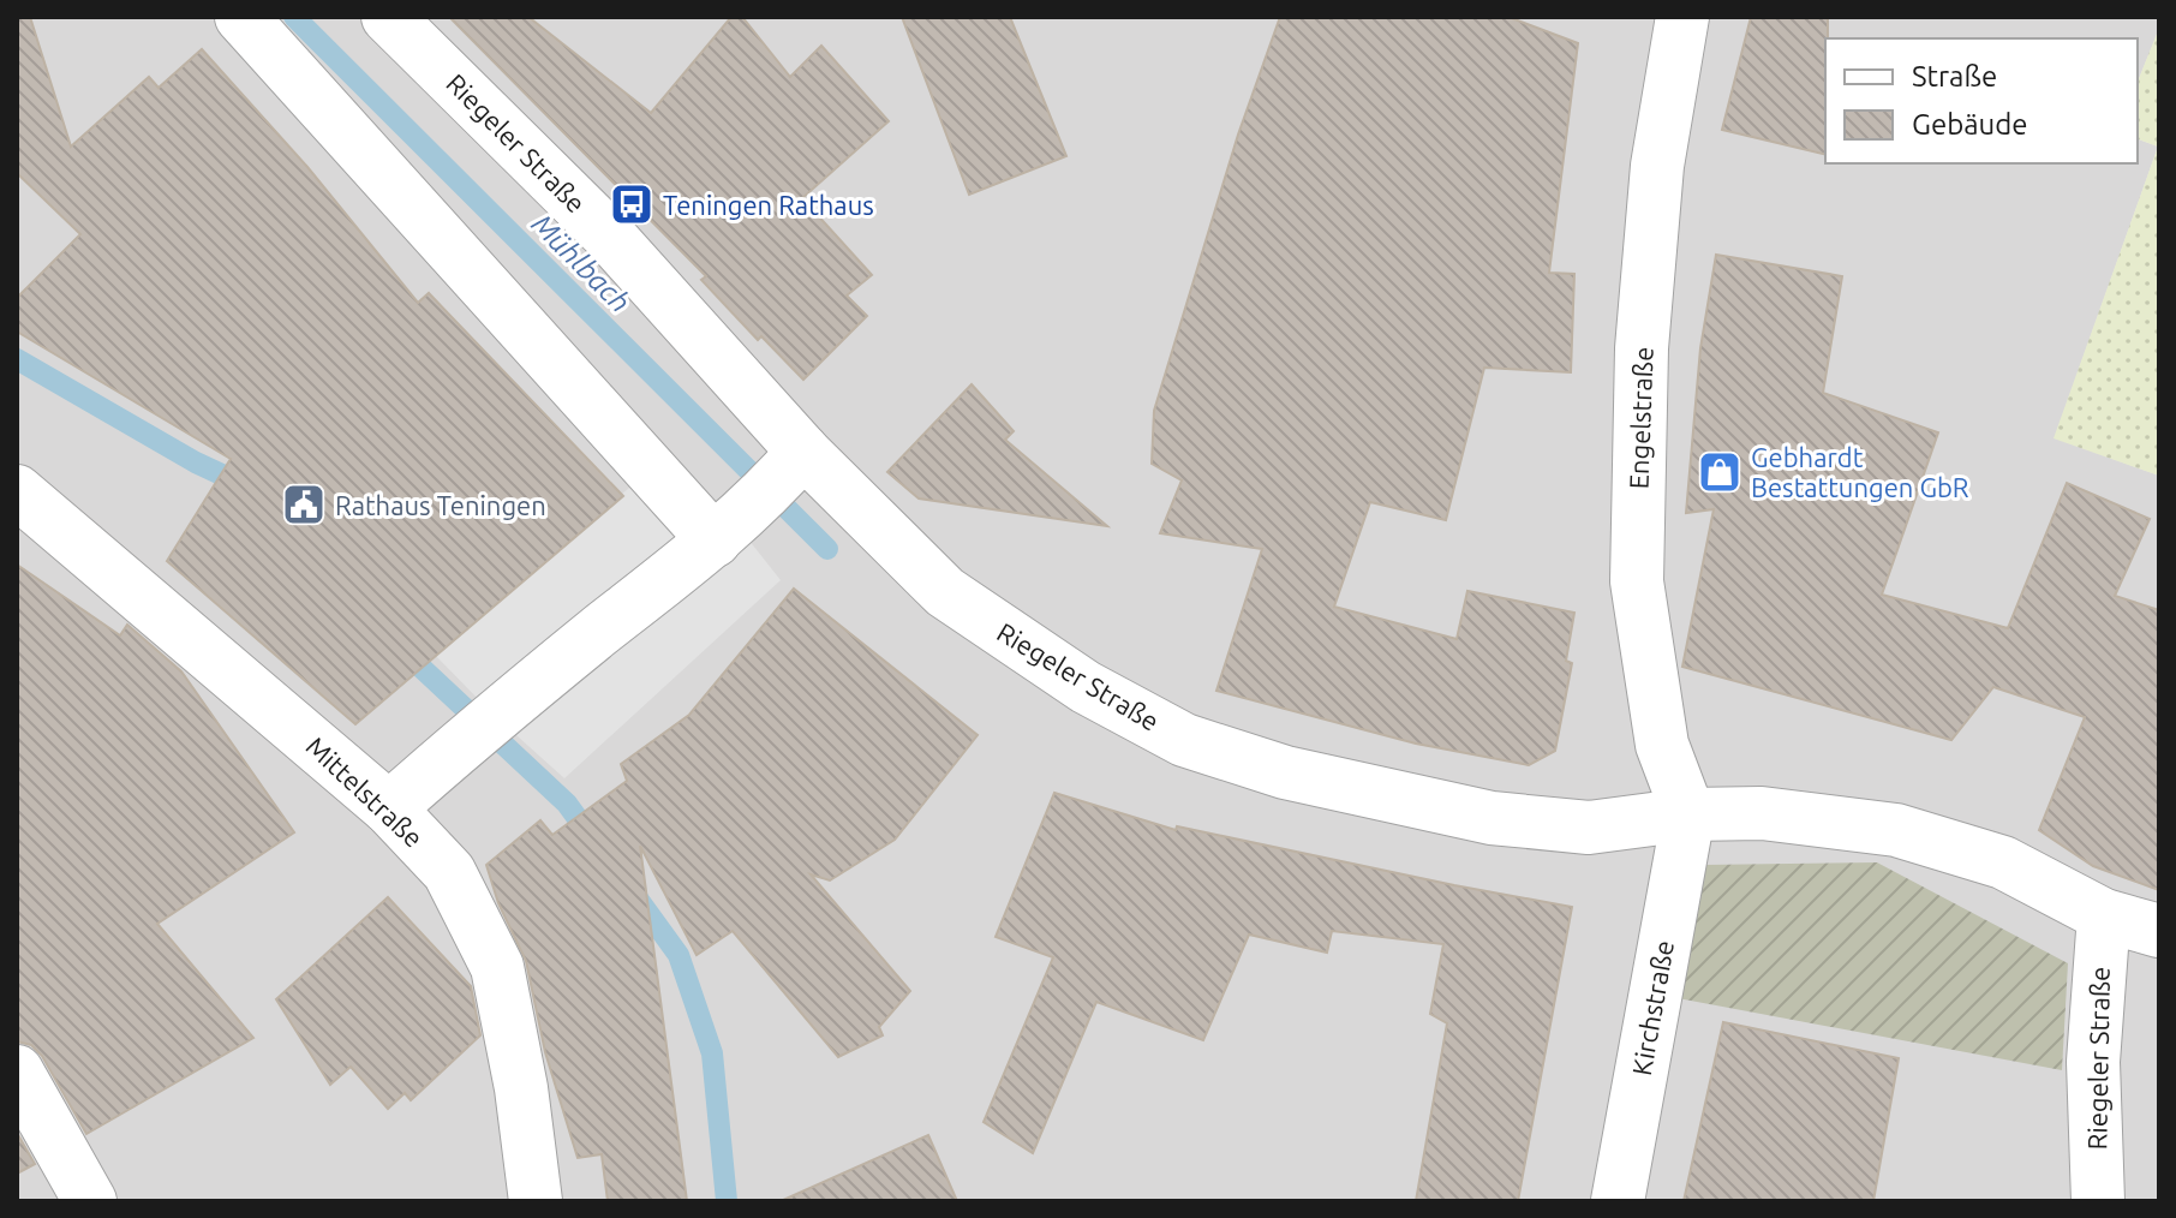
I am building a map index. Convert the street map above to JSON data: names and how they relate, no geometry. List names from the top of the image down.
{
  "streets": {
    "street": [
      "Riegeler Straße",
      "Engelstraße",
      "Mittelstraße",
      "Kirchstraße"
    ]
  },
  "crossings": [
    ["Riegeler Straße", "Engelstraße"],
    ["Riegeler Straße", "Kirchstraße"],
    ["Engelstraße", "Kirchstraße"]
  ],
  "water": ["Mühlbach"],
  "places": {
    "bus stop": ["Teningen Rathaus"],
    "shop": ["Gebhardt Bestattungen GbR"],
    "public building": ["Rathaus Teningen"]
  },
  "legend": ["Straße", "Gebäude"]
}
